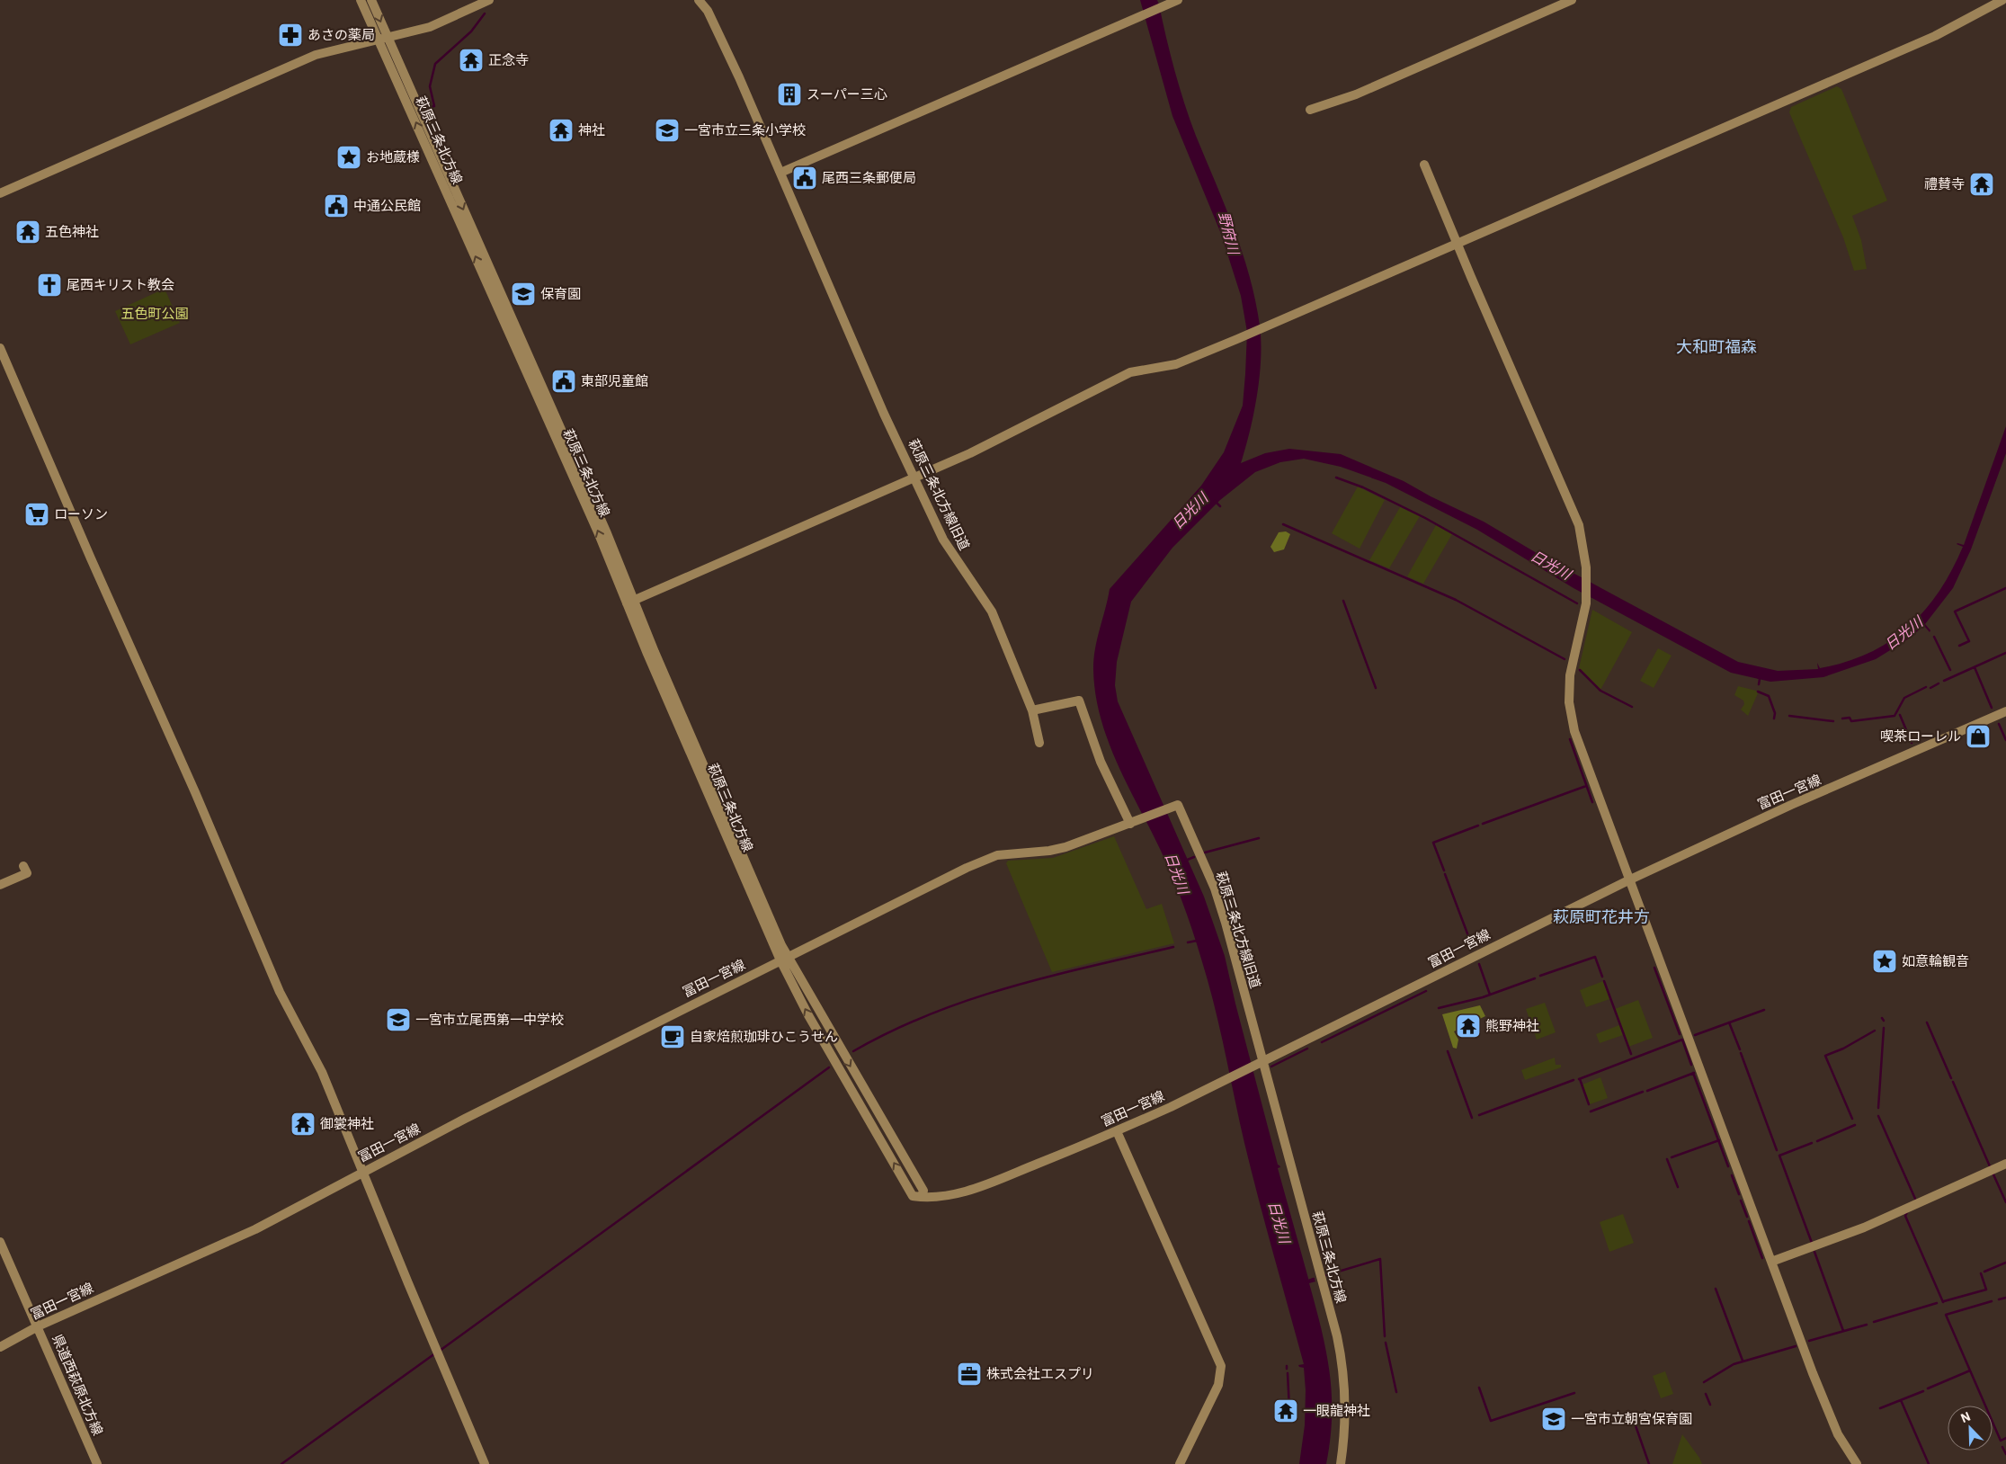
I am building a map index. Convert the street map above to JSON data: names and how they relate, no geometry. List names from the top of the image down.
{
  "streets": {
    "street": [
      "萩原三条北方線",
      "萩原三条北方線旧道",
      "富田一宮線",
      "冨田一宮線",
      "県道西萩原北方線"
    ]
  },
  "crossings": [
    ["萩原三条北方線", "萩原三条北方線旧道"],
    ["萩原三条北方線", "富田一宮線"],
    ["萩原三条北方線", "冨田一宮線"],
    ["萩原三条北方線旧道", "富田一宮線"],
    ["萩原三条北方線旧道", "冨田一宮線"],
    ["富田一宮線", "冨田一宮線"],
    ["冨田一宮線", "県道西萩原北方線"]
  ],
  "districts": ["大和町福森", "萩原町花井方"],
  "water": ["野府川", "日光川"],
  "parks": ["五色町公園"],
  "places": {
    "pharmacy": ["あさの薬局"],
    "temple": [
      "正念寺",
      "神社",
      "禮賛寺",
      "五色神社",
      "熊野神社",
      "御裳神社",
      "一眼龍神社"
    ],
    "building": ["スーパー三心"],
    "school or university": [
      "一宮市立三条小学校",
      "保育園",
      "一宮市立尾西第一中学校",
      "一宮市立朝宮保育園"
    ],
    "place": ["お地蔵様", "如意輪観音"],
    "public building": ["尾西三条郵便局", "中通公民館", "東部児童館"],
    "church": ["尾西キリスト教会"],
    "supermarket": ["ローソン"],
    "shop": ["喫茶ローレル"],
    "cafe": ["自家焙煎珈琲ひこうせん"],
    "office": ["株式会社エスプリ"]
  },
  "north": "top left"
}
